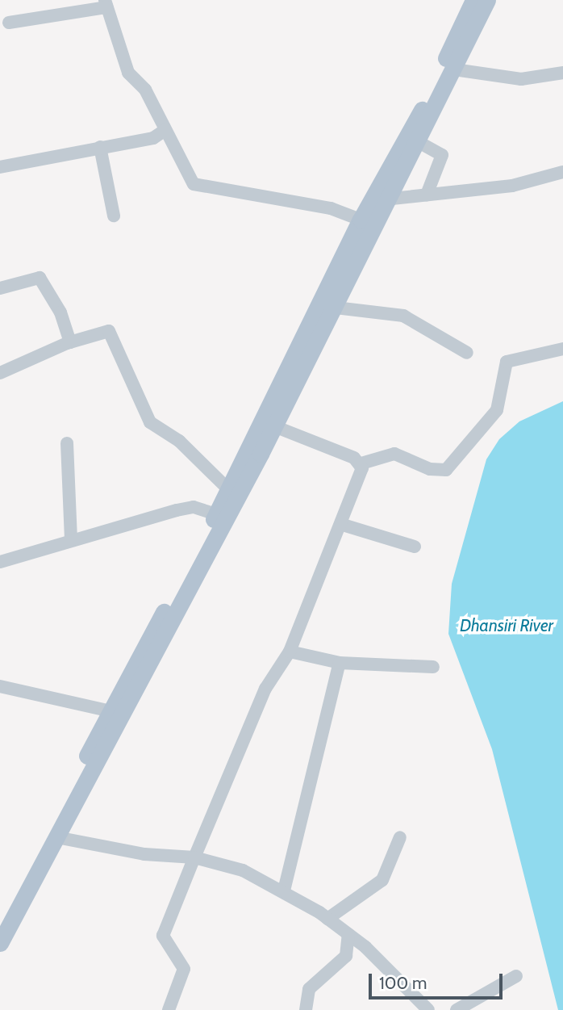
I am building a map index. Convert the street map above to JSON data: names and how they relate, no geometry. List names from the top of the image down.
{
  "water": ["Dhansiri River"],
  "scale_bar": "100 m"
}
